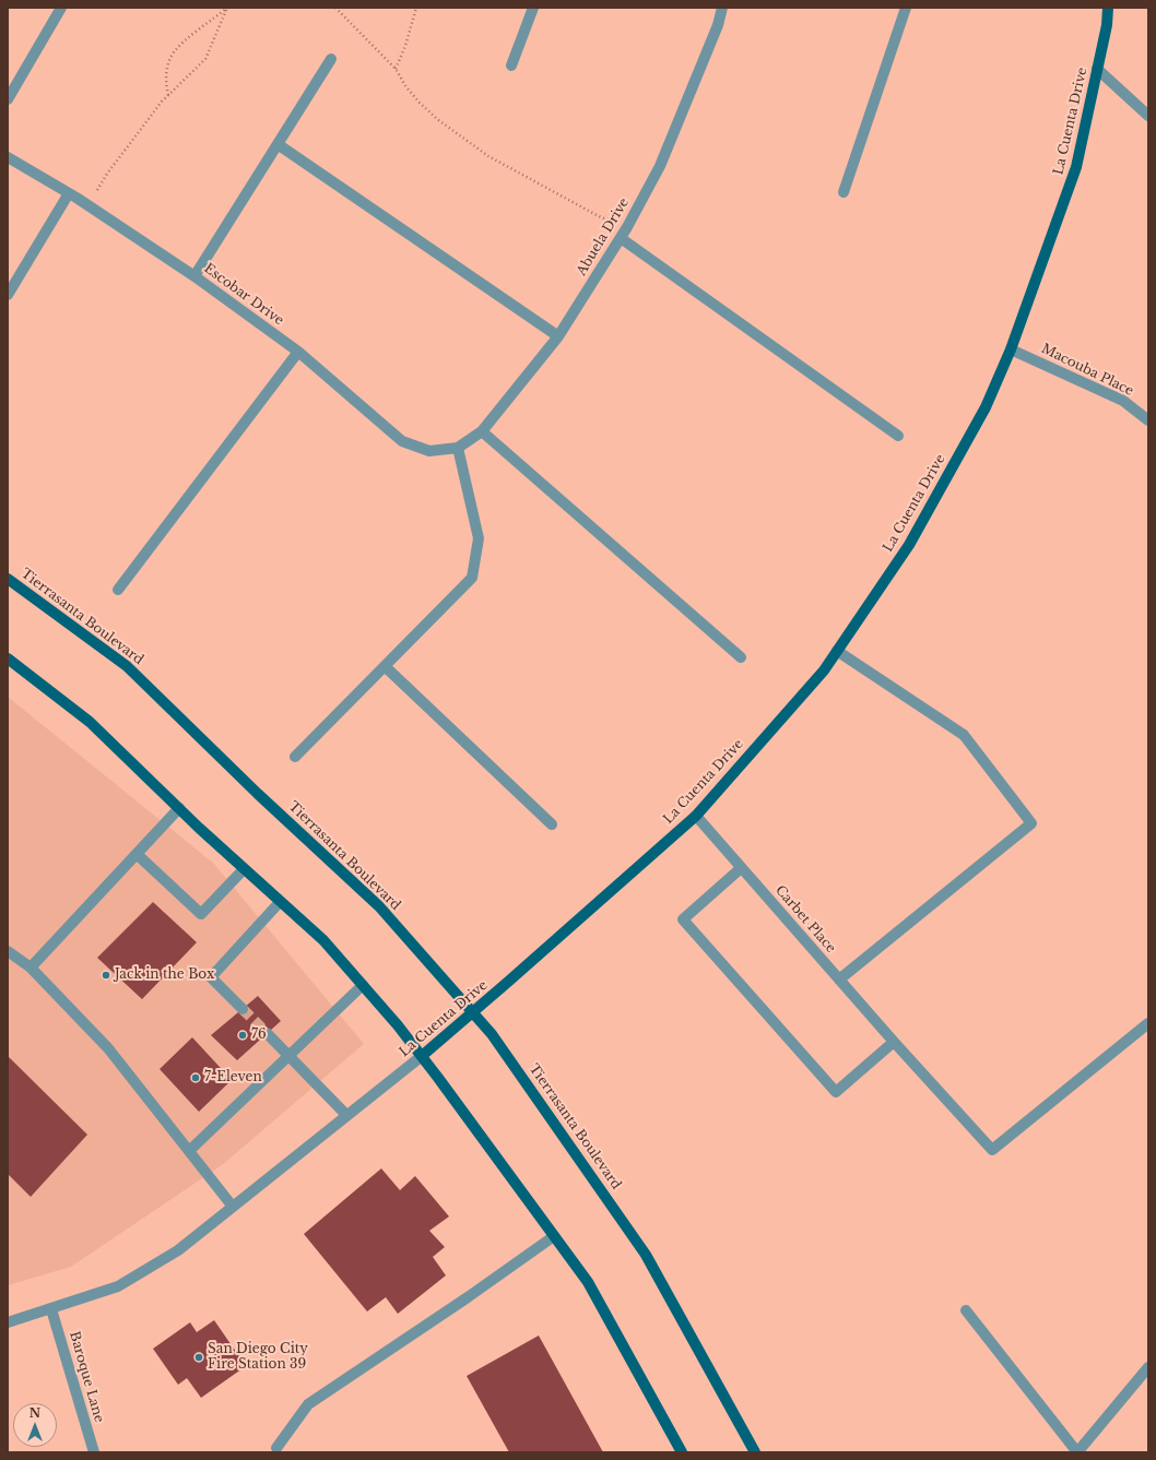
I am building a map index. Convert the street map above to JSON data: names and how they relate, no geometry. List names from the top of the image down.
{
  "streets": {
    "main road": ["La Cuenta Drive", "Tierrasanta Boulevard"],
    "street": [
      "Abuela Drive",
      "Escobar Drive",
      "Macouba Place",
      "Carbet Place",
      "Baroque Lane"
    ]
  },
  "crossings": [
    ["La Cuenta Drive", "Macouba Place"],
    ["La Cuenta Drive", "Tierrasanta Boulevard"],
    ["La Cuenta Drive", "Carbet Place"],
    ["La Cuenta Drive", "Baroque Lane"],
    ["Abuela Drive", "Escobar Drive"]
  ],
  "places": [
    "Jack in the Box",
    "76",
    "7-Eleven",
    "San Diego City Fire Station 39"
  ],
  "north": "top"
}
